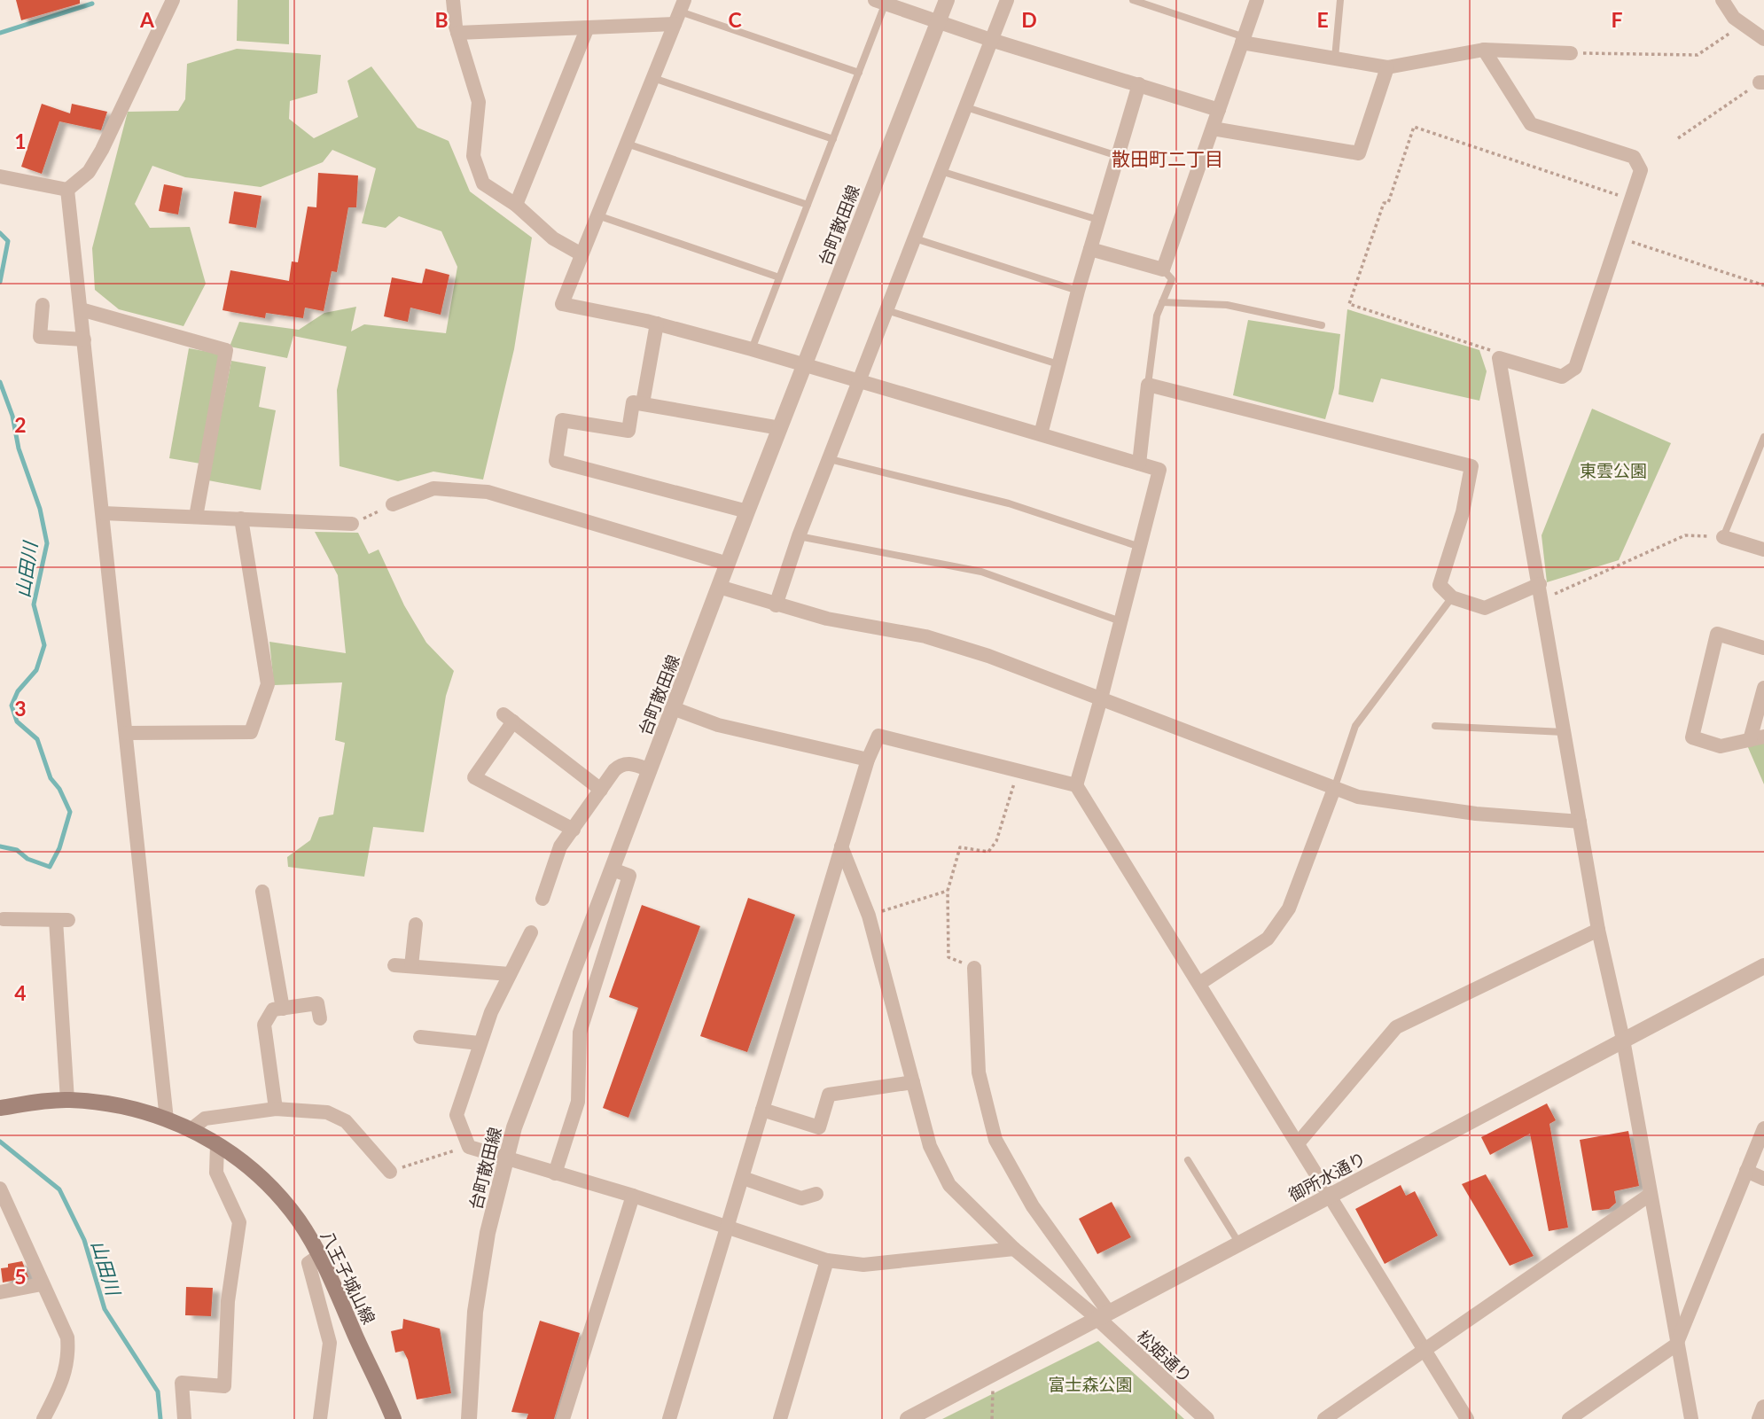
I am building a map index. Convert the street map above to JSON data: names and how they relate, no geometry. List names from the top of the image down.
{
  "streets": {
    "main road": ["八王子城山線"],
    "street": ["台町散田線", "御所水通り", "松姫通り"]
  },
  "crossings": [
    ["御所水通り", "松姫通り"]
  ],
  "districts": ["散田町二丁目"],
  "water": ["山田川"],
  "parks": ["東雲公園", "富士森公園"],
  "grid": {
    "columns": [
      "A",
      "B",
      "C",
      "D",
      "E",
      "F"
    ],
    "rows": [
      "1",
      "2",
      "3",
      "4",
      "5"
    ]
  }
}
